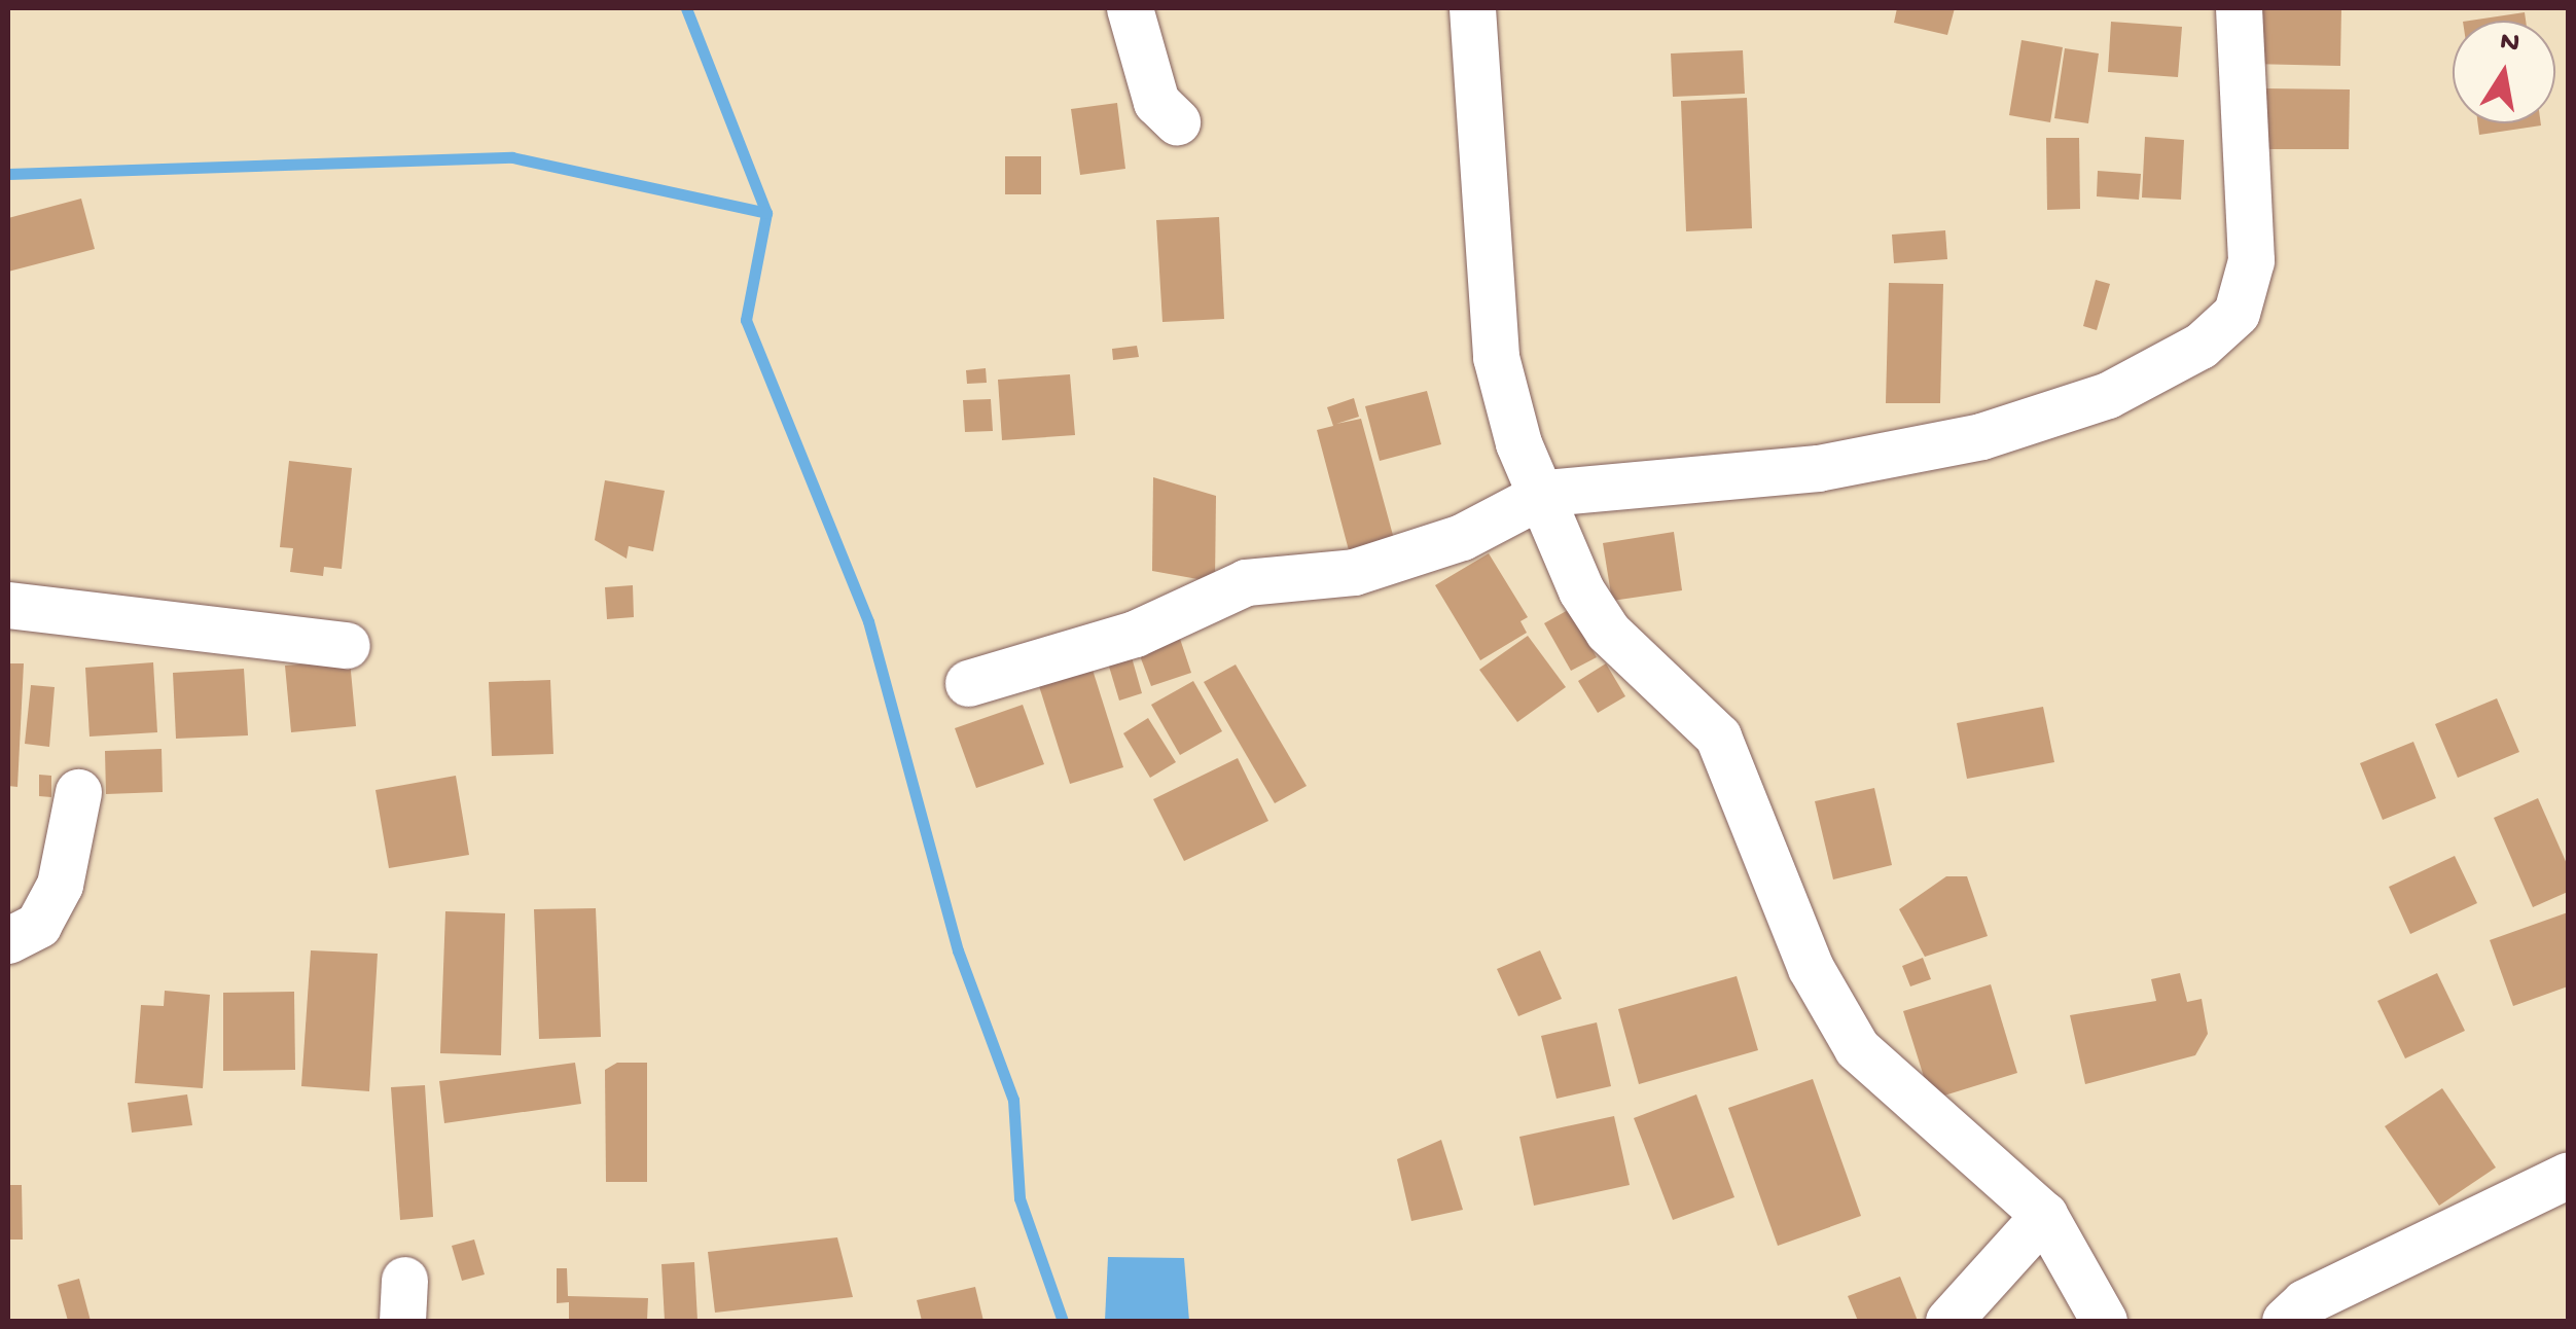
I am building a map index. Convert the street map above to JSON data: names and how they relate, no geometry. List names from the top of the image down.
{
  "north": "top"
}
